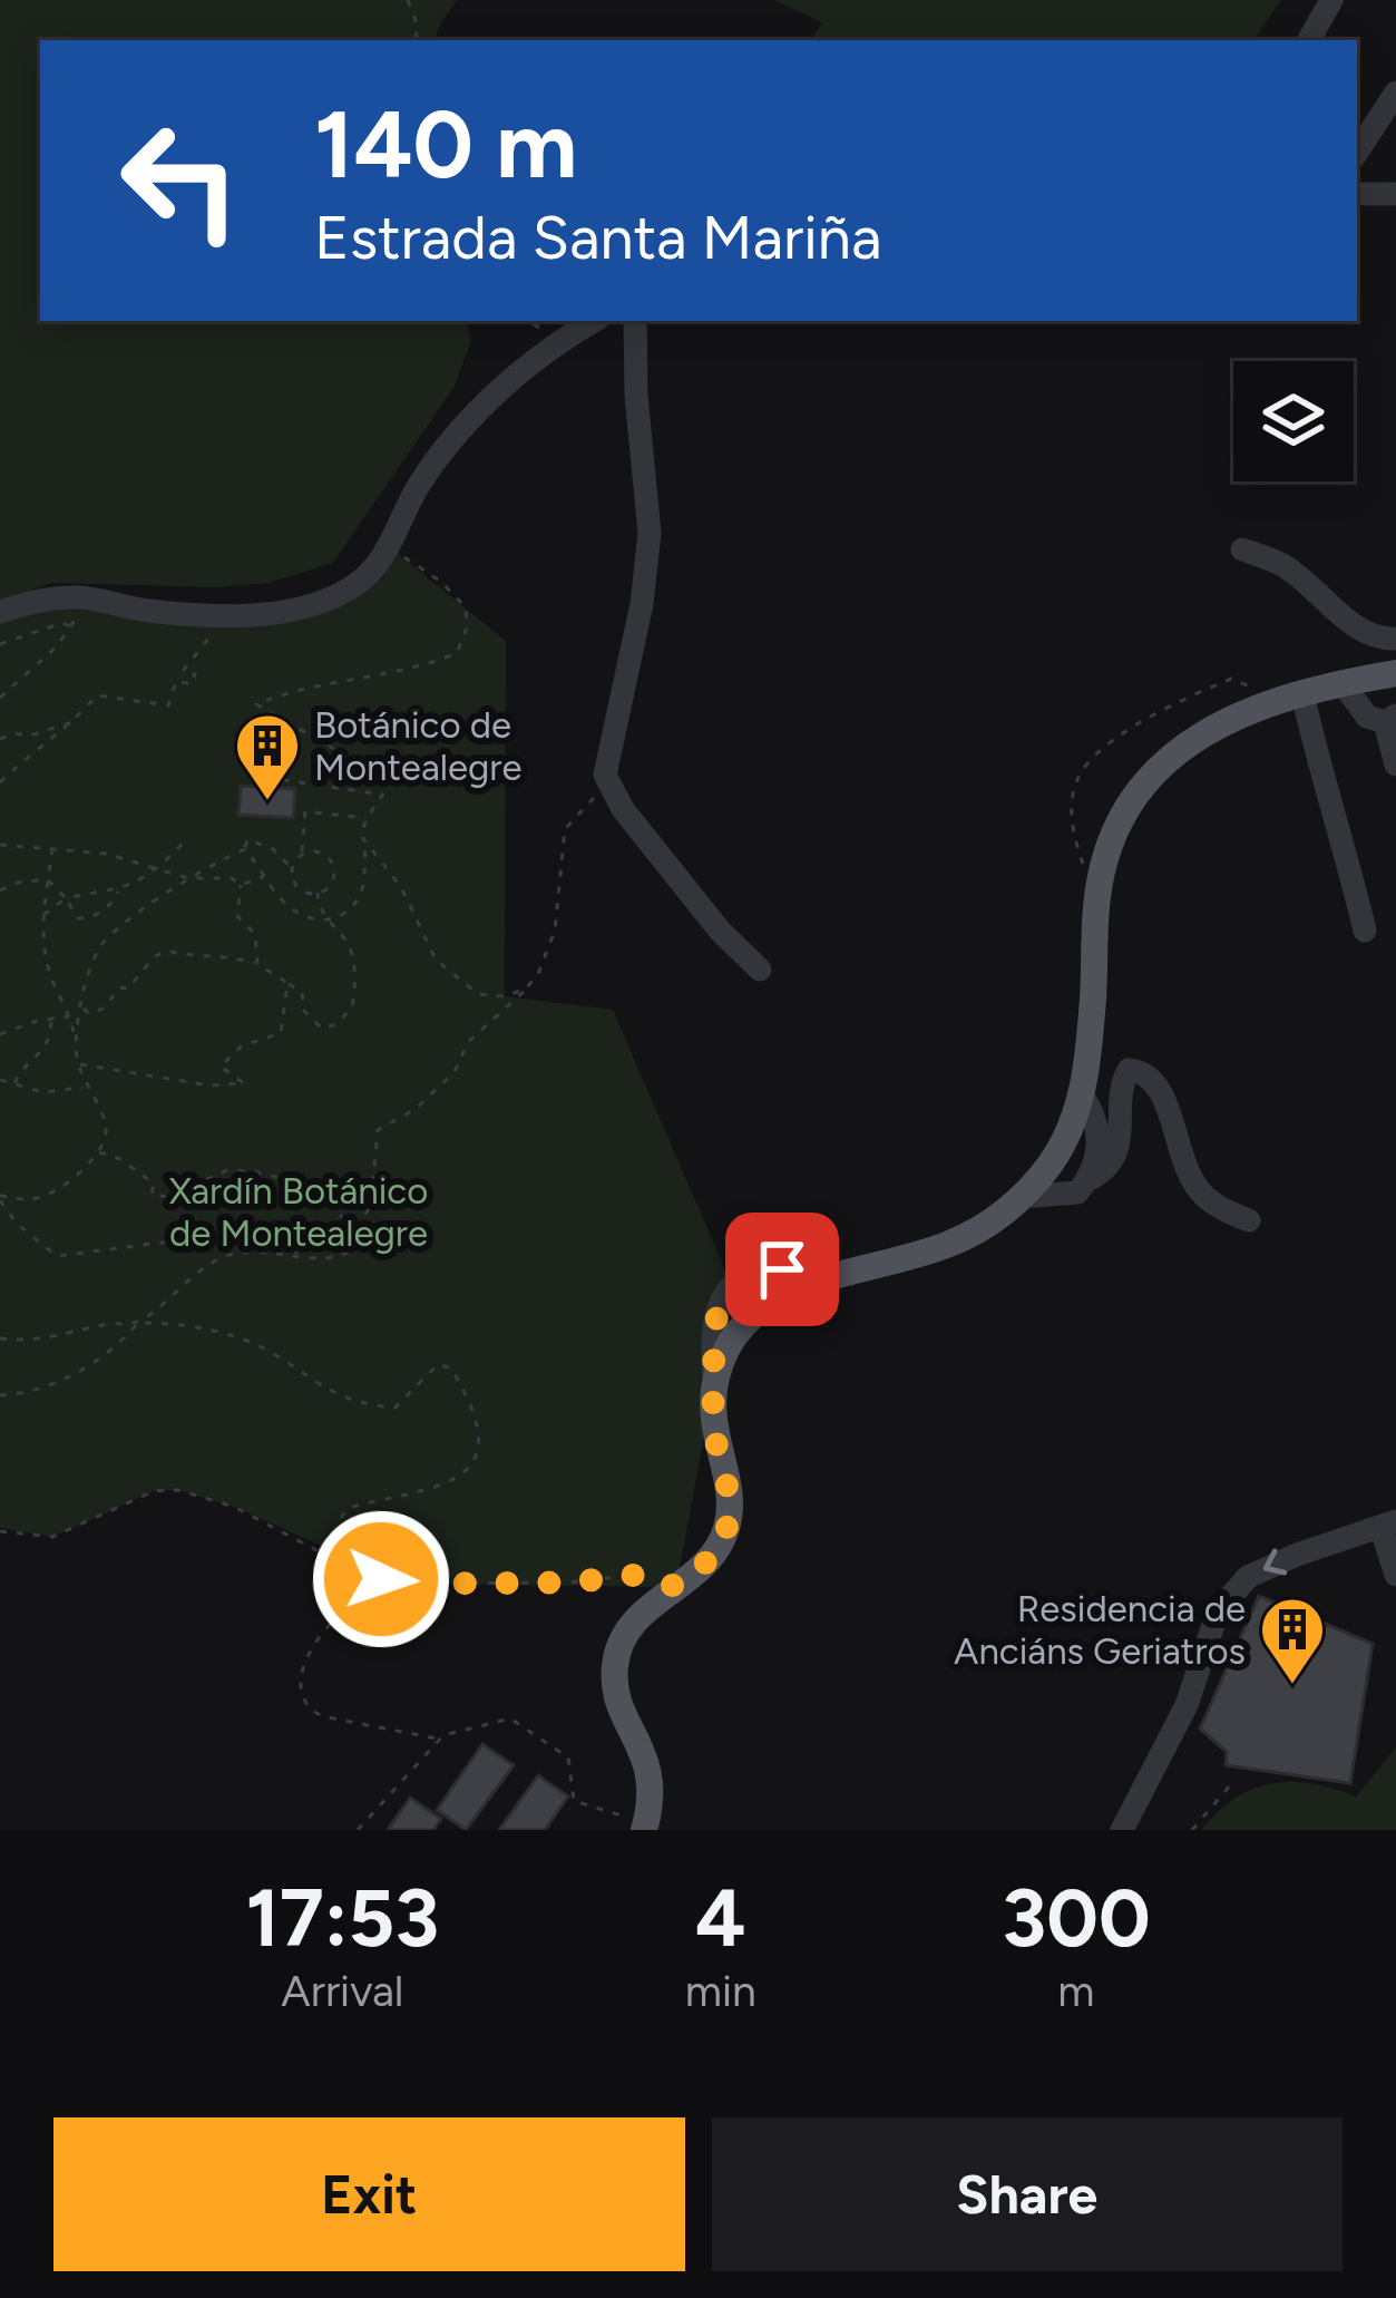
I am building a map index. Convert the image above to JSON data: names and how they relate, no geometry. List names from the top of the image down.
{
  "parks": ["Xardín Botánico de Montealegre"],
  "places": {
    "building": ["Botánico de Montealegre", "Residencia de Anciáns Geriatros"]
  },
  "page": {
    "turn": ["140 m", "Estrada Santa Mariña"],
    "eta": [
      "17:53",
      "Arrival",
      "4",
      "min",
      "300",
      "m"
    ],
    "buttons": ["Exit", "Share"]
  }
}
